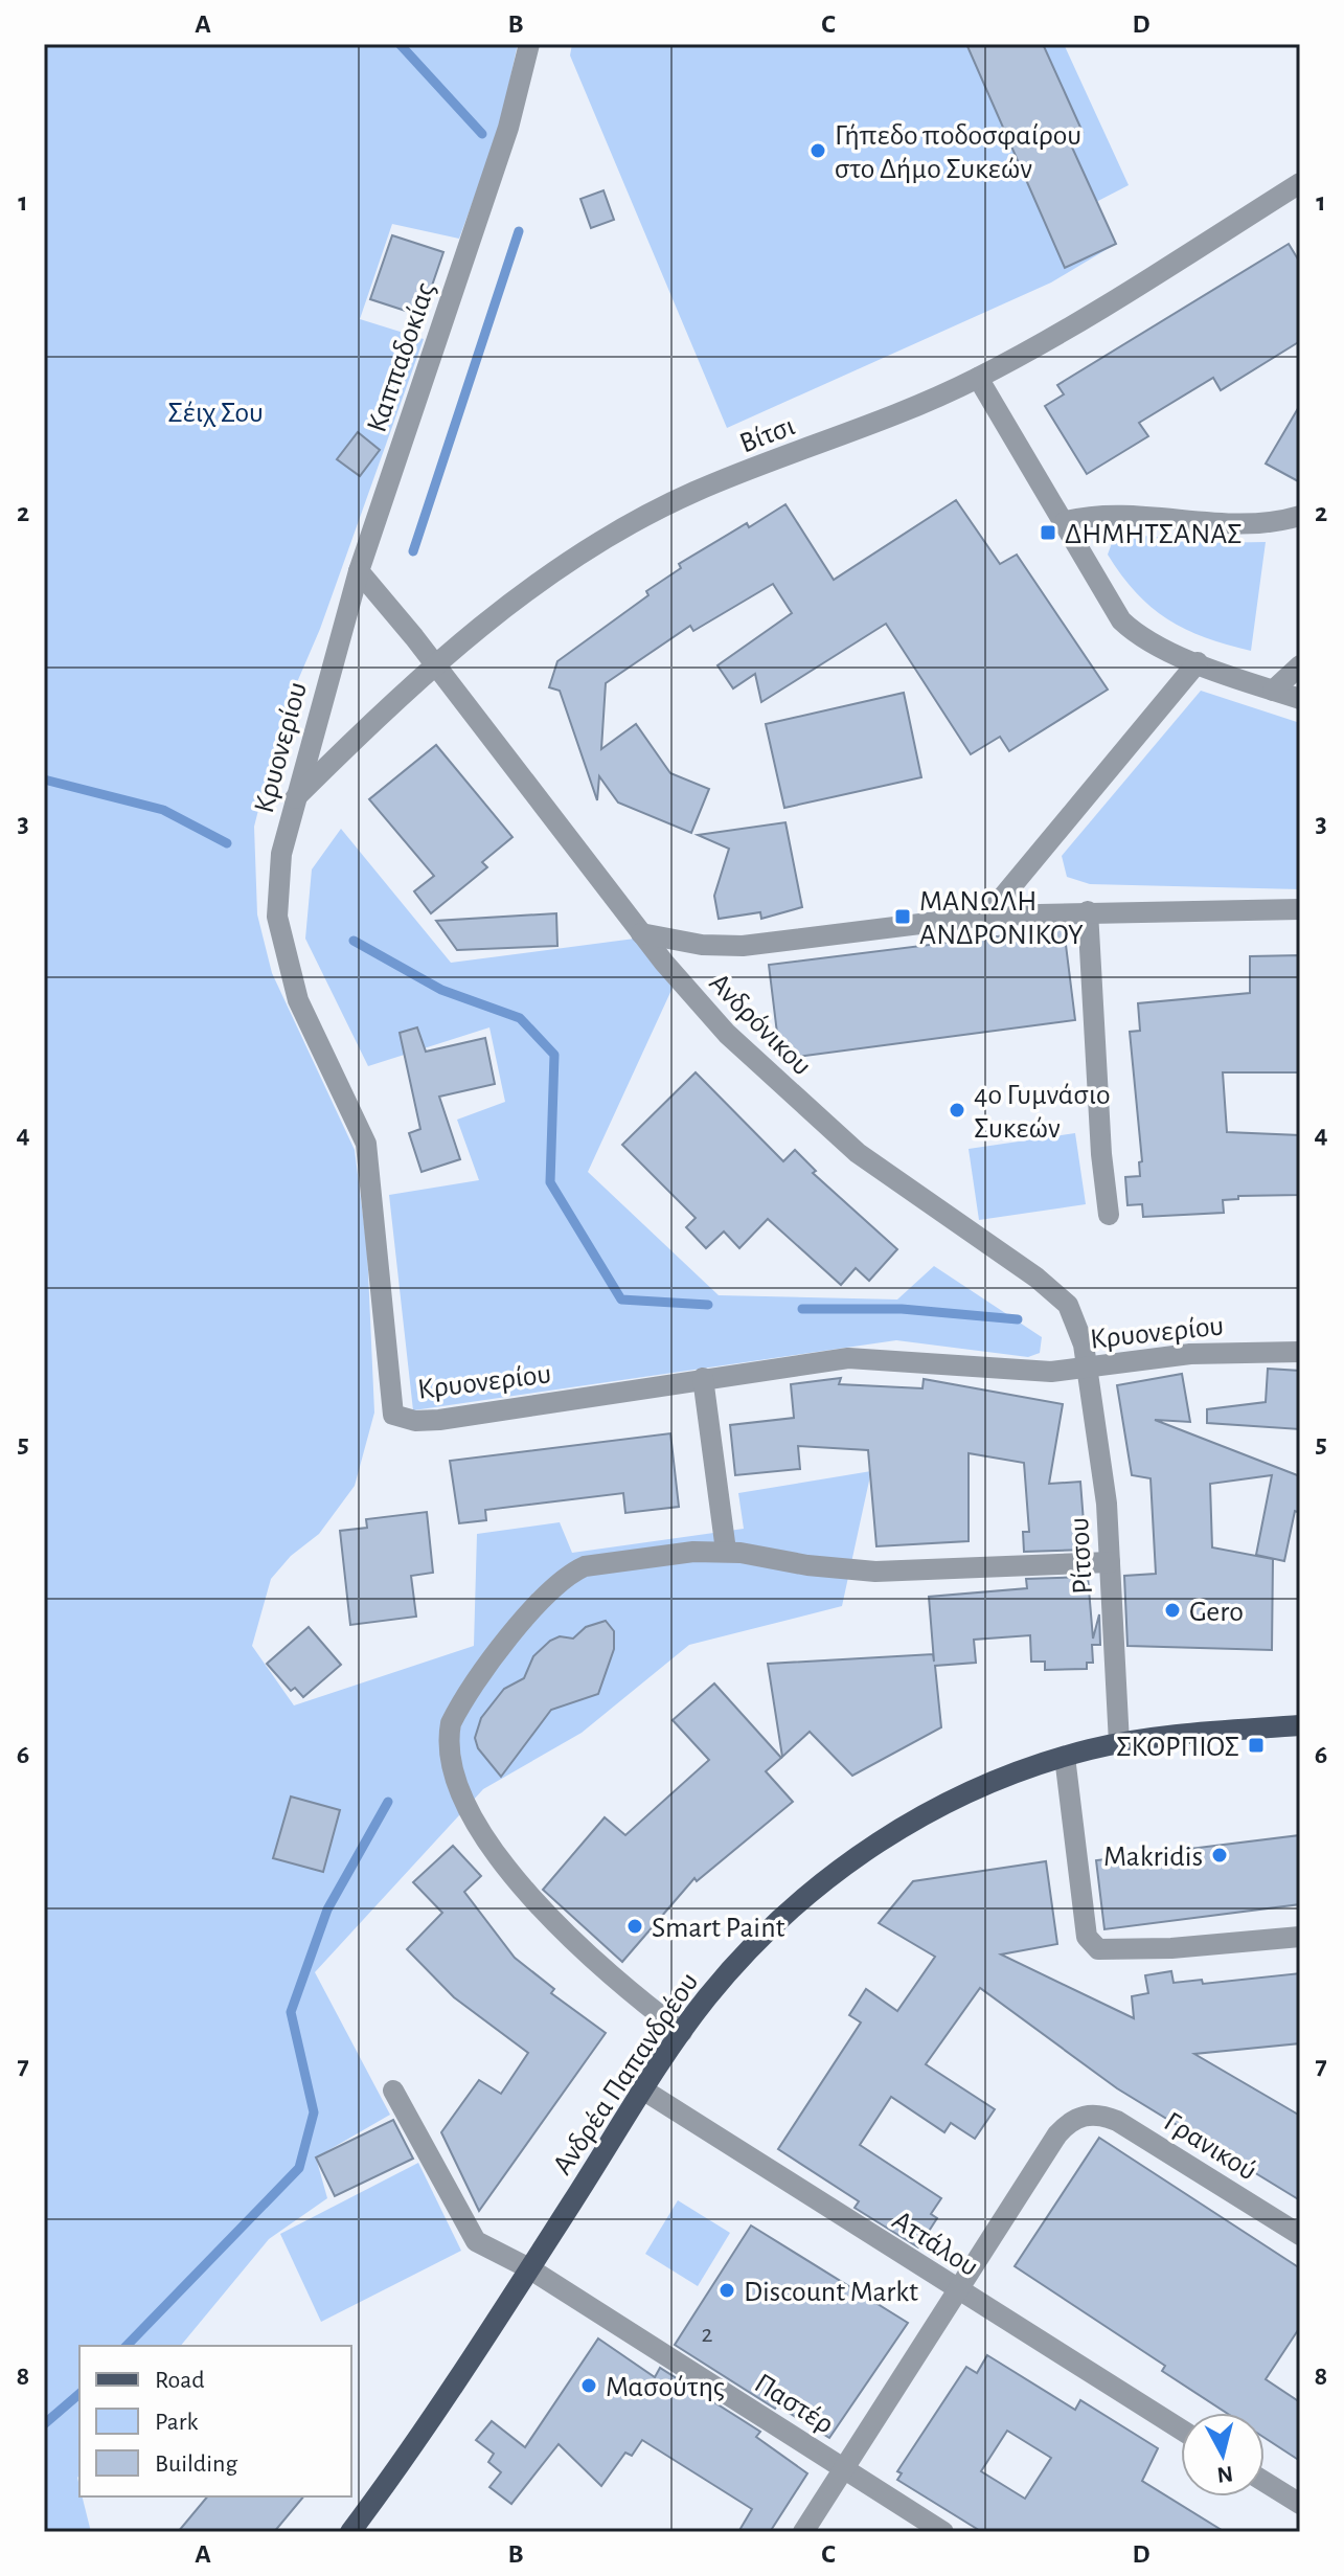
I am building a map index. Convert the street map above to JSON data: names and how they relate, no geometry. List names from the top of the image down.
{
  "streets": {
    "main road": ["Ανδρέα Παπανδρέου"],
    "street": [
      "Καππαδοκίας",
      "Βίτσι",
      "Κρυονερίου",
      "Ανδρόνικου",
      "Ρίτσου",
      "Γρανικού",
      "Αττάλου",
      "Παστέρ"
    ]
  },
  "crossings": [
    ["Καππαδοκίας", "Κρυονερίου"],
    ["Βίτσι", "Κρυονερίου"],
    ["Βίτσι", "Ανδρόνικου"],
    ["Κρυονερίου", "Ανδρόνικου"],
    ["Κρυονερίου", "Ρίτσου"],
    ["Ανδρόνικου", "Ρίτσου"],
    ["Ρίτσου", "Ανδρέα Παπανδρέου"],
    ["Ανδρέα Παπανδρέου", "Αττάλου"],
    ["Ανδρέα Παπανδρέου", "Παστέρ"],
    ["Γρανικού", "Αττάλου"]
  ],
  "parks": ["Σέιχ Σου"],
  "places": {
    "other": [
      "Γήπεδο ποδοσφαίρου στο Δήμο Συκεών",
      "4ο Γυμνάσιο Συκεών",
      "Gero",
      "Makridis",
      "Smart Paint",
      "Discount Markt",
      "Μασούτης"
    ],
    "transit": ["ΔΗΜΗΤΣΑΝΑΣ", "ΜΑΝΩΛΗ ΑΝΔΡΟΝΙΚΟΥ", "ΣΚΟΡΠΙΟΣ"]
  },
  "house_numbers": ["2"],
  "legend": ["Road", "Park", "Building"],
  "north": "bottom",
  "grid": {
    "columns": [
      "A",
      "B",
      "C",
      "D"
    ],
    "rows": [
      "1",
      "2",
      "3",
      "4",
      "5",
      "6",
      "7",
      "8"
    ]
  }
}
